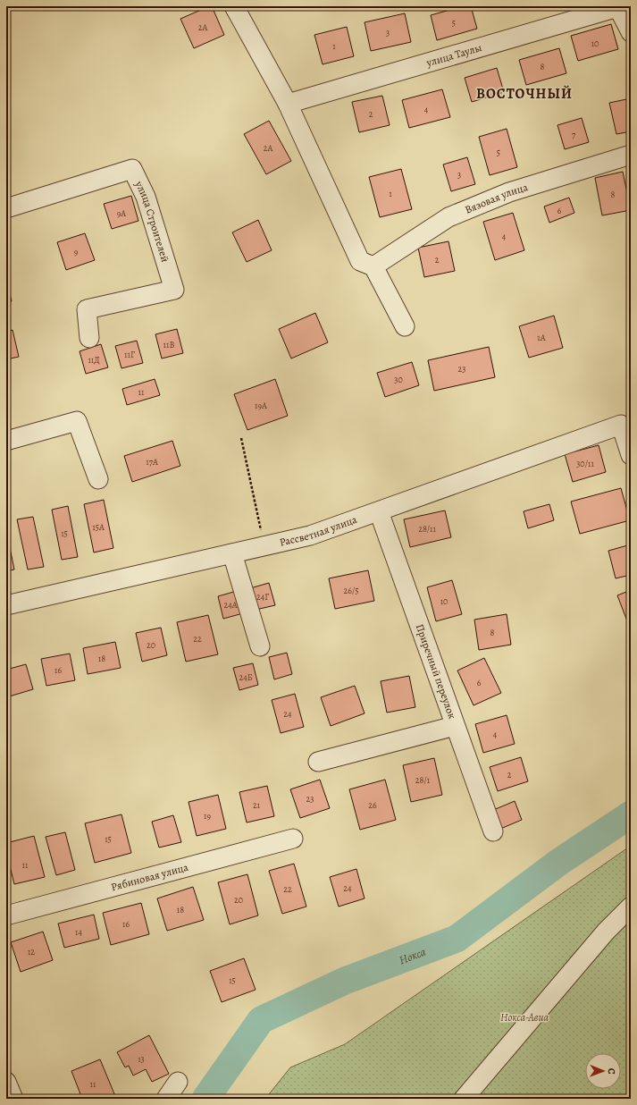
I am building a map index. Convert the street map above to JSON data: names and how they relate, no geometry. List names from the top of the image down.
{
  "streets": {
    "street": [
      "улица Таулы",
      "Вязовая улица",
      "улица Строителей",
      "Рассветная улица",
      "Приречный переулок",
      "Рябиновая улица"
    ]
  },
  "crossings": [
    ["Рассветная улица", "Приречный переулок"]
  ],
  "districts": ["ВОСТОЧНЫЙ"],
  "water": ["Нокса"],
  "parks": ["Нокса-Авиа"],
  "house_numbers": [
    "5",
    "2А",
    "3",
    "10",
    "1",
    "8",
    "4",
    "2",
    "7",
    "2А",
    "5",
    "3",
    "1",
    "8",
    "6",
    "9А",
    "4",
    "9",
    "2",
    "1А",
    "11В",
    "11Г",
    "11Д",
    "23",
    "30",
    "11",
    "19А",
    "17А",
    "30/11",
    "15А",
    "28/11",
    "15",
    "26/5",
    "24Г",
    "10",
    "24А",
    "8",
    "22",
    "20",
    "18",
    "16",
    "24Б",
    "6",
    "24",
    "4",
    "2",
    "28/1",
    "23",
    "21",
    "26",
    "19",
    "15",
    "11",
    "24",
    "22",
    "20",
    "18",
    "16",
    "14",
    "12",
    "15",
    "13",
    "11"
  ],
  "north": "right"
}
